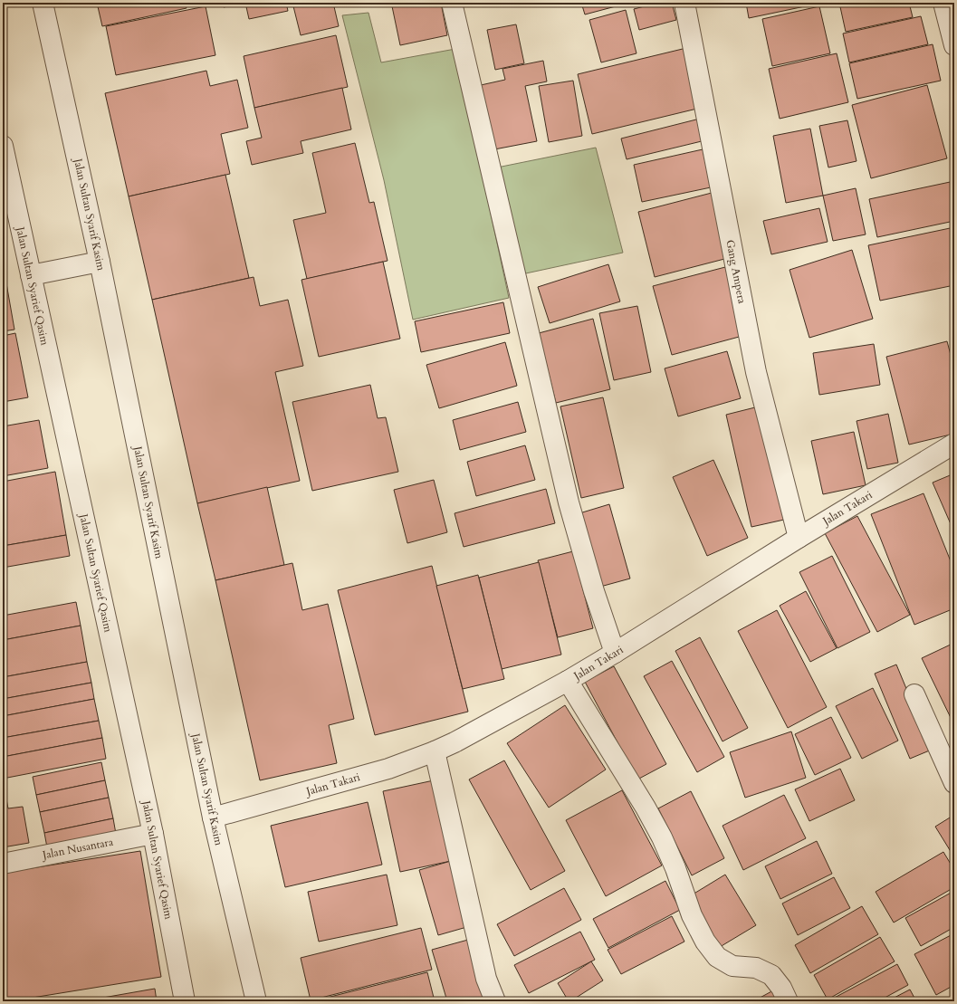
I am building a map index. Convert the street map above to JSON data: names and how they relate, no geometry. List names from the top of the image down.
{
  "streets": {
    "street": [
      "Jalan Sultan Syarif Kasim",
      "Gang Ampera",
      "Jalan Sultan Syarief Qasim",
      "Jalan Takari",
      "Jalan Nusantara"
    ]
  },
  "crossings": [
    ["Jalan Sultan Syarif Kasim", "Jalan Takari"],
    ["Gang Ampera", "Jalan Takari"],
    ["Jalan Sultan Syarief Qasim", "Jalan Nusantara"]
  ]
}
